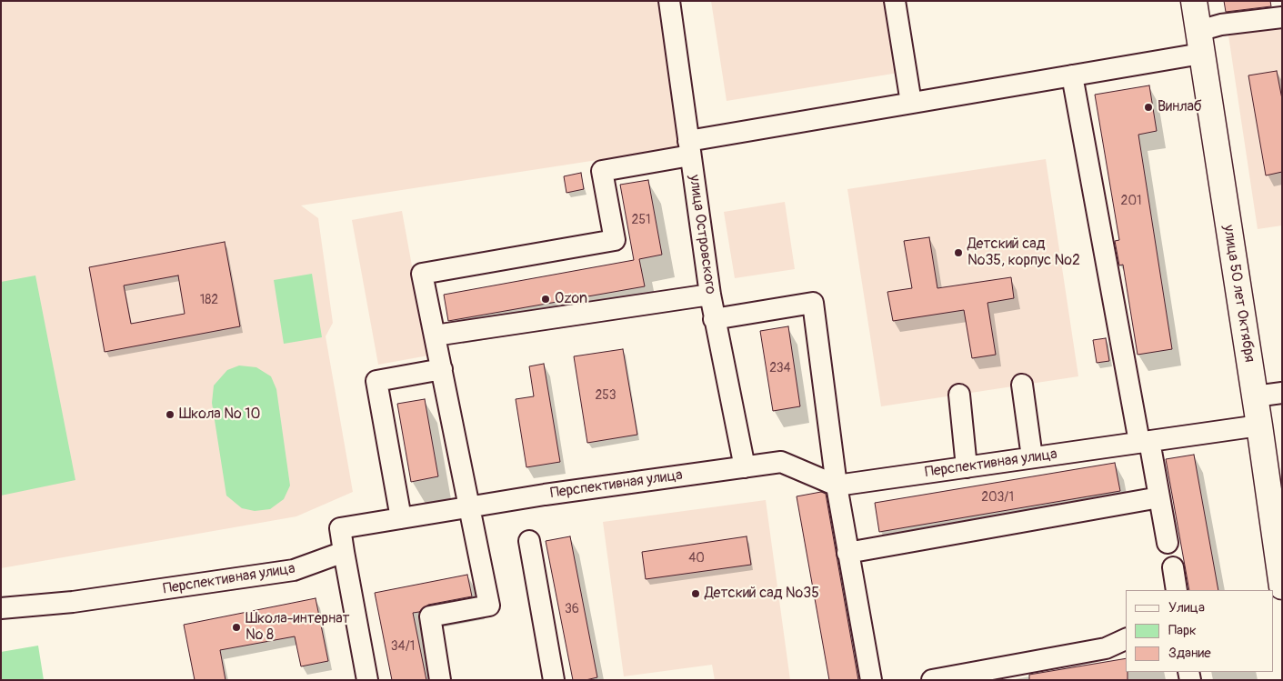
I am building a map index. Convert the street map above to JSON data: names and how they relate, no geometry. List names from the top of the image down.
{
  "streets": {
    "main road": ["улица 50 лет Октября"],
    "street": ["улица Островского", "Перспективная улица"]
  },
  "crossings": [
    ["улица Островского", "Перспективная улица"],
    ["улица 50 лет Октября", "Перспективная улица"]
  ],
  "places": [
    "Винлаб",
    "Детский сад №35, корпус №2",
    "Ozon",
    "Школа № 10",
    "Детский сад №35",
    "Школа-интернат № 8"
  ],
  "house_numbers": [
    "201",
    "251",
    "182",
    "234",
    "253",
    "203/1",
    "40",
    "36",
    "34/1"
  ],
  "legend": ["Улица", "Парк", "Здание"]
}
